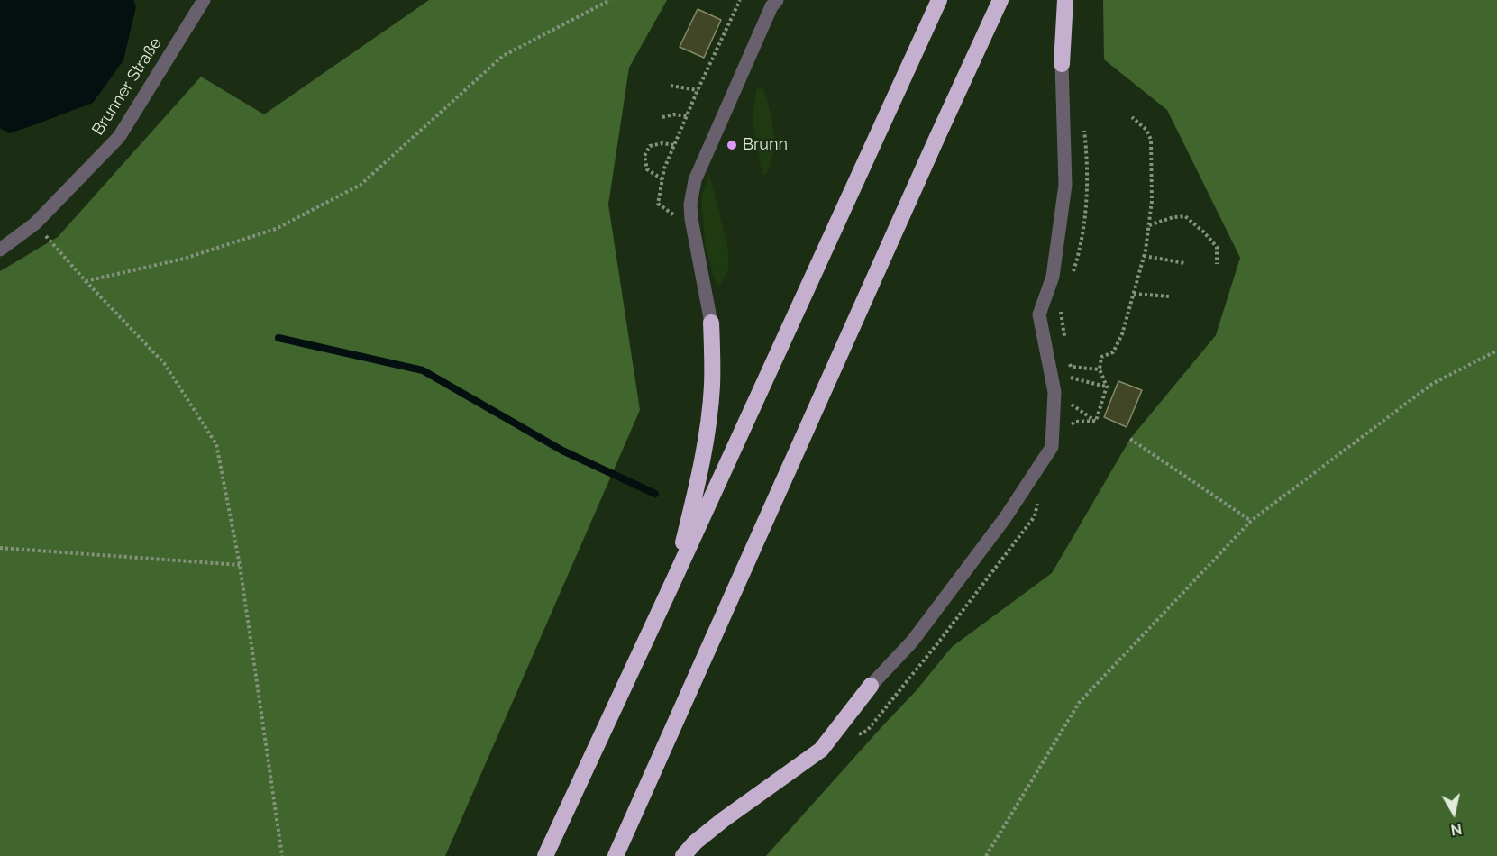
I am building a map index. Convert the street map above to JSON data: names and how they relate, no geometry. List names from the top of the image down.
{
  "streets": {
    "street": ["Brunner Straße"]
  },
  "places": ["Brunn"],
  "north": "bottom"
}
